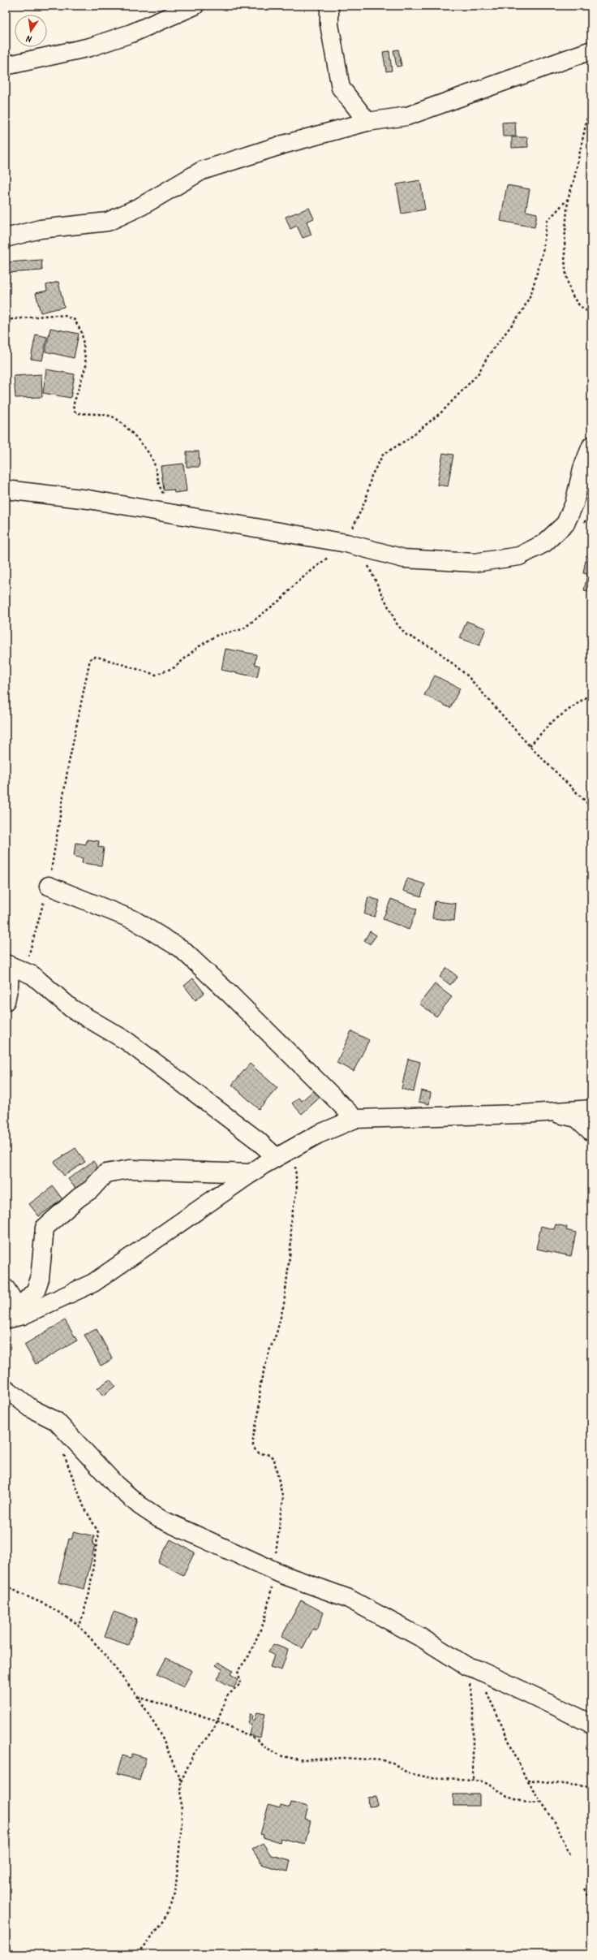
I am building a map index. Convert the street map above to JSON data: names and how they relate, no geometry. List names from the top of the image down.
{
  "north": "bottom"
}
